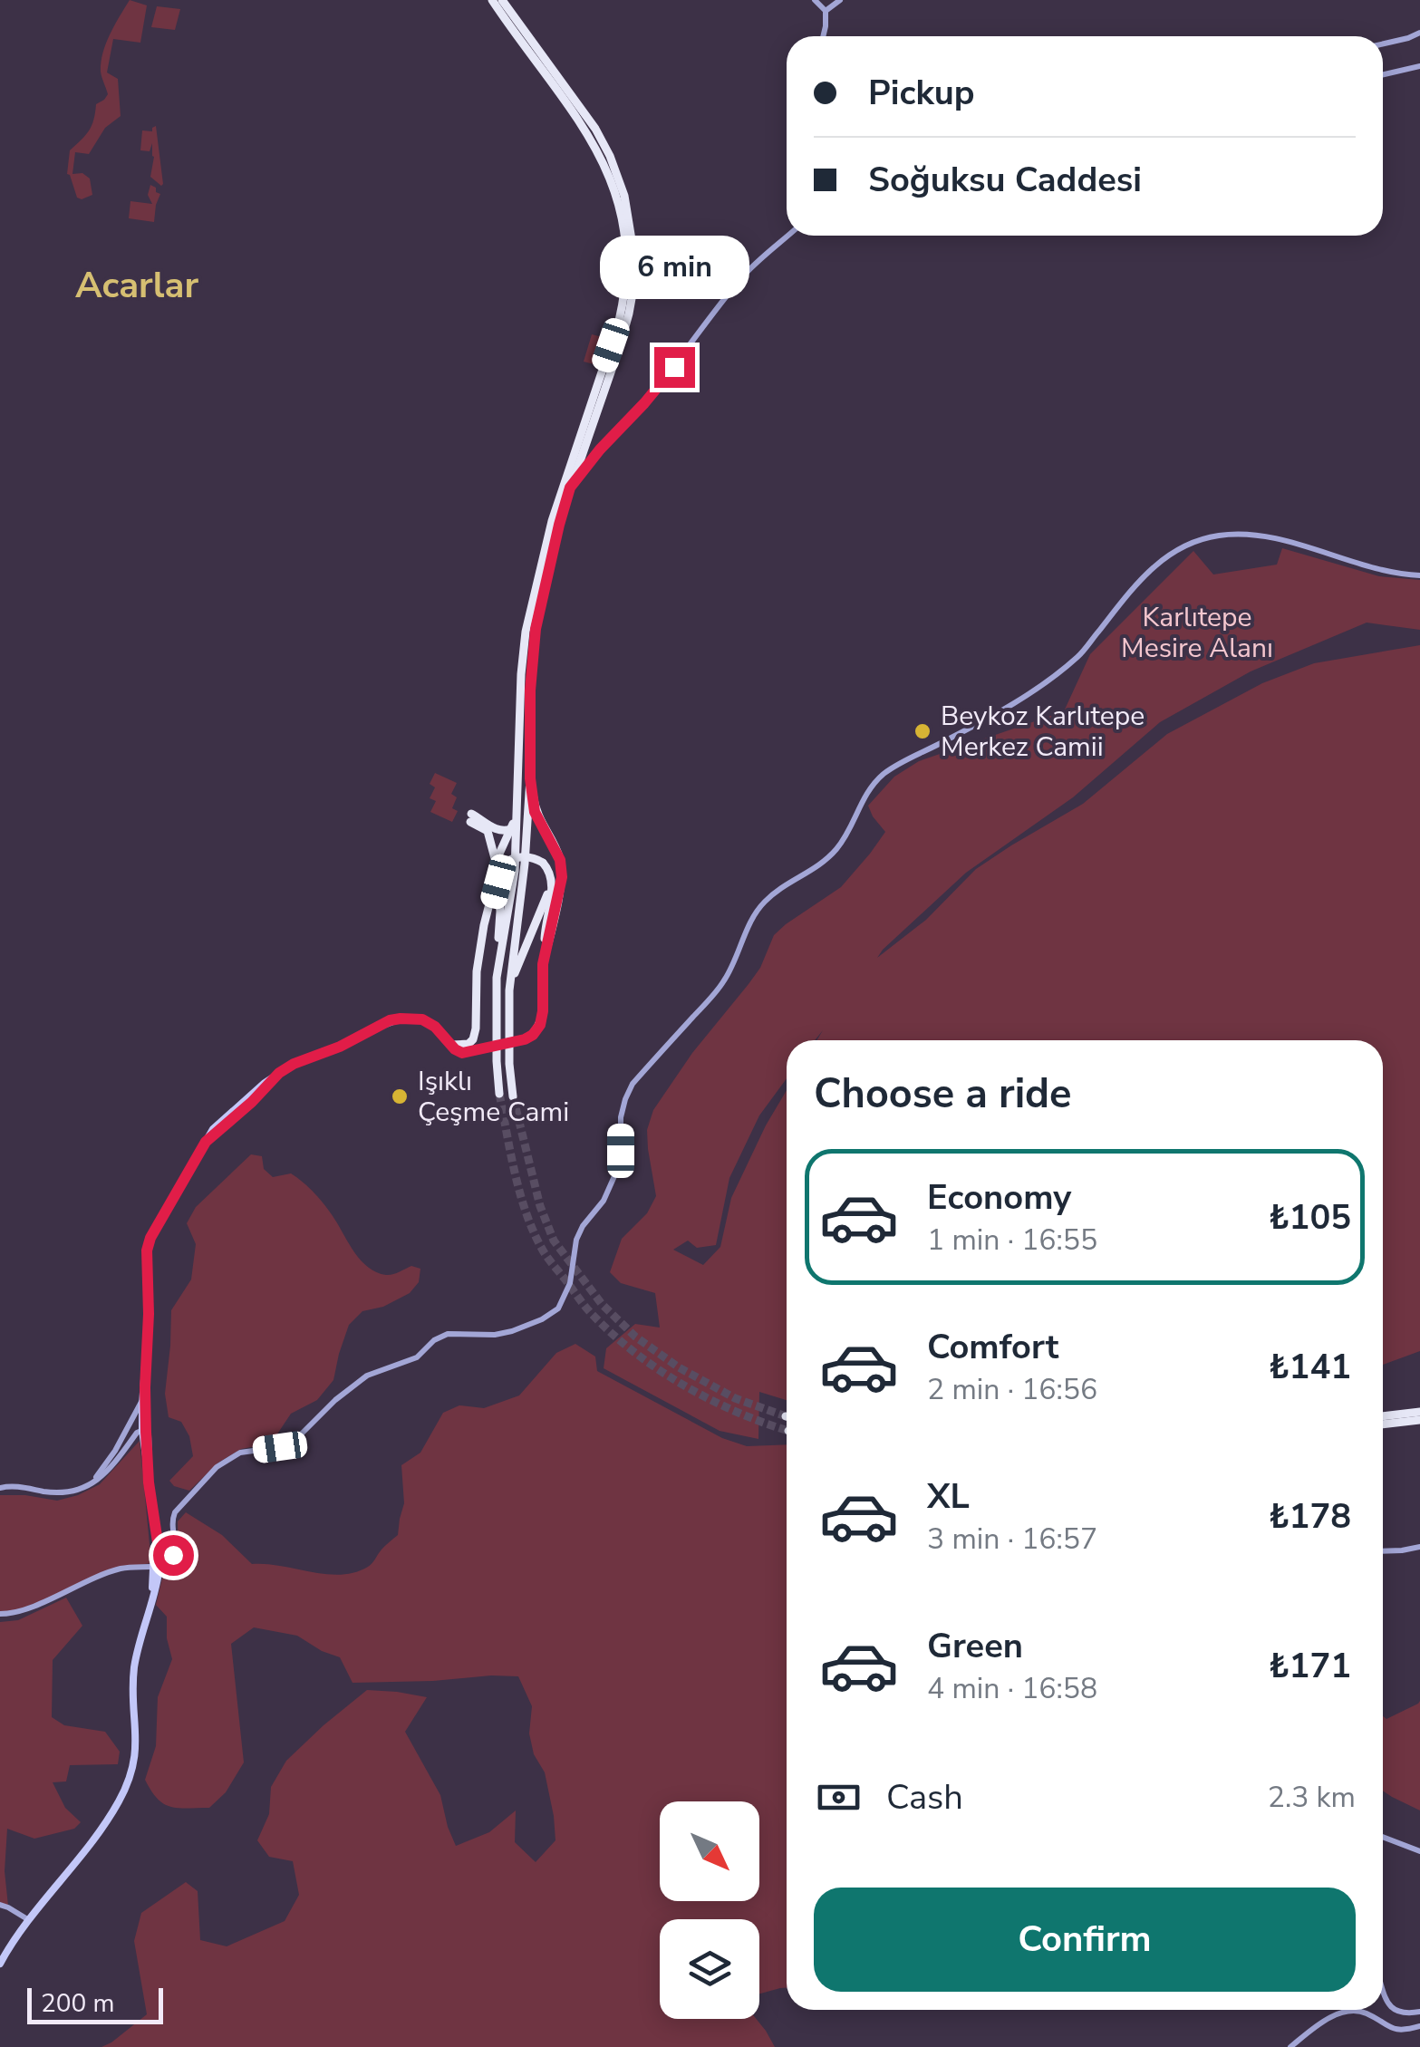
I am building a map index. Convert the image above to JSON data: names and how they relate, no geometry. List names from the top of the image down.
{
  "districts": ["Acarlar"],
  "parks": ["Karlıtepe Mesire Alanı"],
  "places": ["Beykoz Karlıtepe Merkez Camii", "Işıklı Çeşme Cami"],
  "scale_bar": "200 m",
  "north": "bottom right",
  "page": {
    "banner": ["Pickup", "Soğuksu Caddesi"],
    "bubble": "6 min",
    "heading": "Choose a ride",
    "list": [
      {
        "name": "Economy",
        "note": "1 min · 16:55",
        "value": "₺105"
      },
      {
        "name": "Comfort",
        "note": "2 min · 16:56",
        "value": "₺141"
      },
      {
        "name": "XL",
        "note": "3 min · 16:57",
        "value": "₺178"
      },
      {
        "name": "Green",
        "note": "4 min · 16:58",
        "value": "₺171"
      }
    ],
    "pay": ["Cash", "2.3 km"],
    "buttons": "Confirm",
    "scale": "200 m"
  }
}
